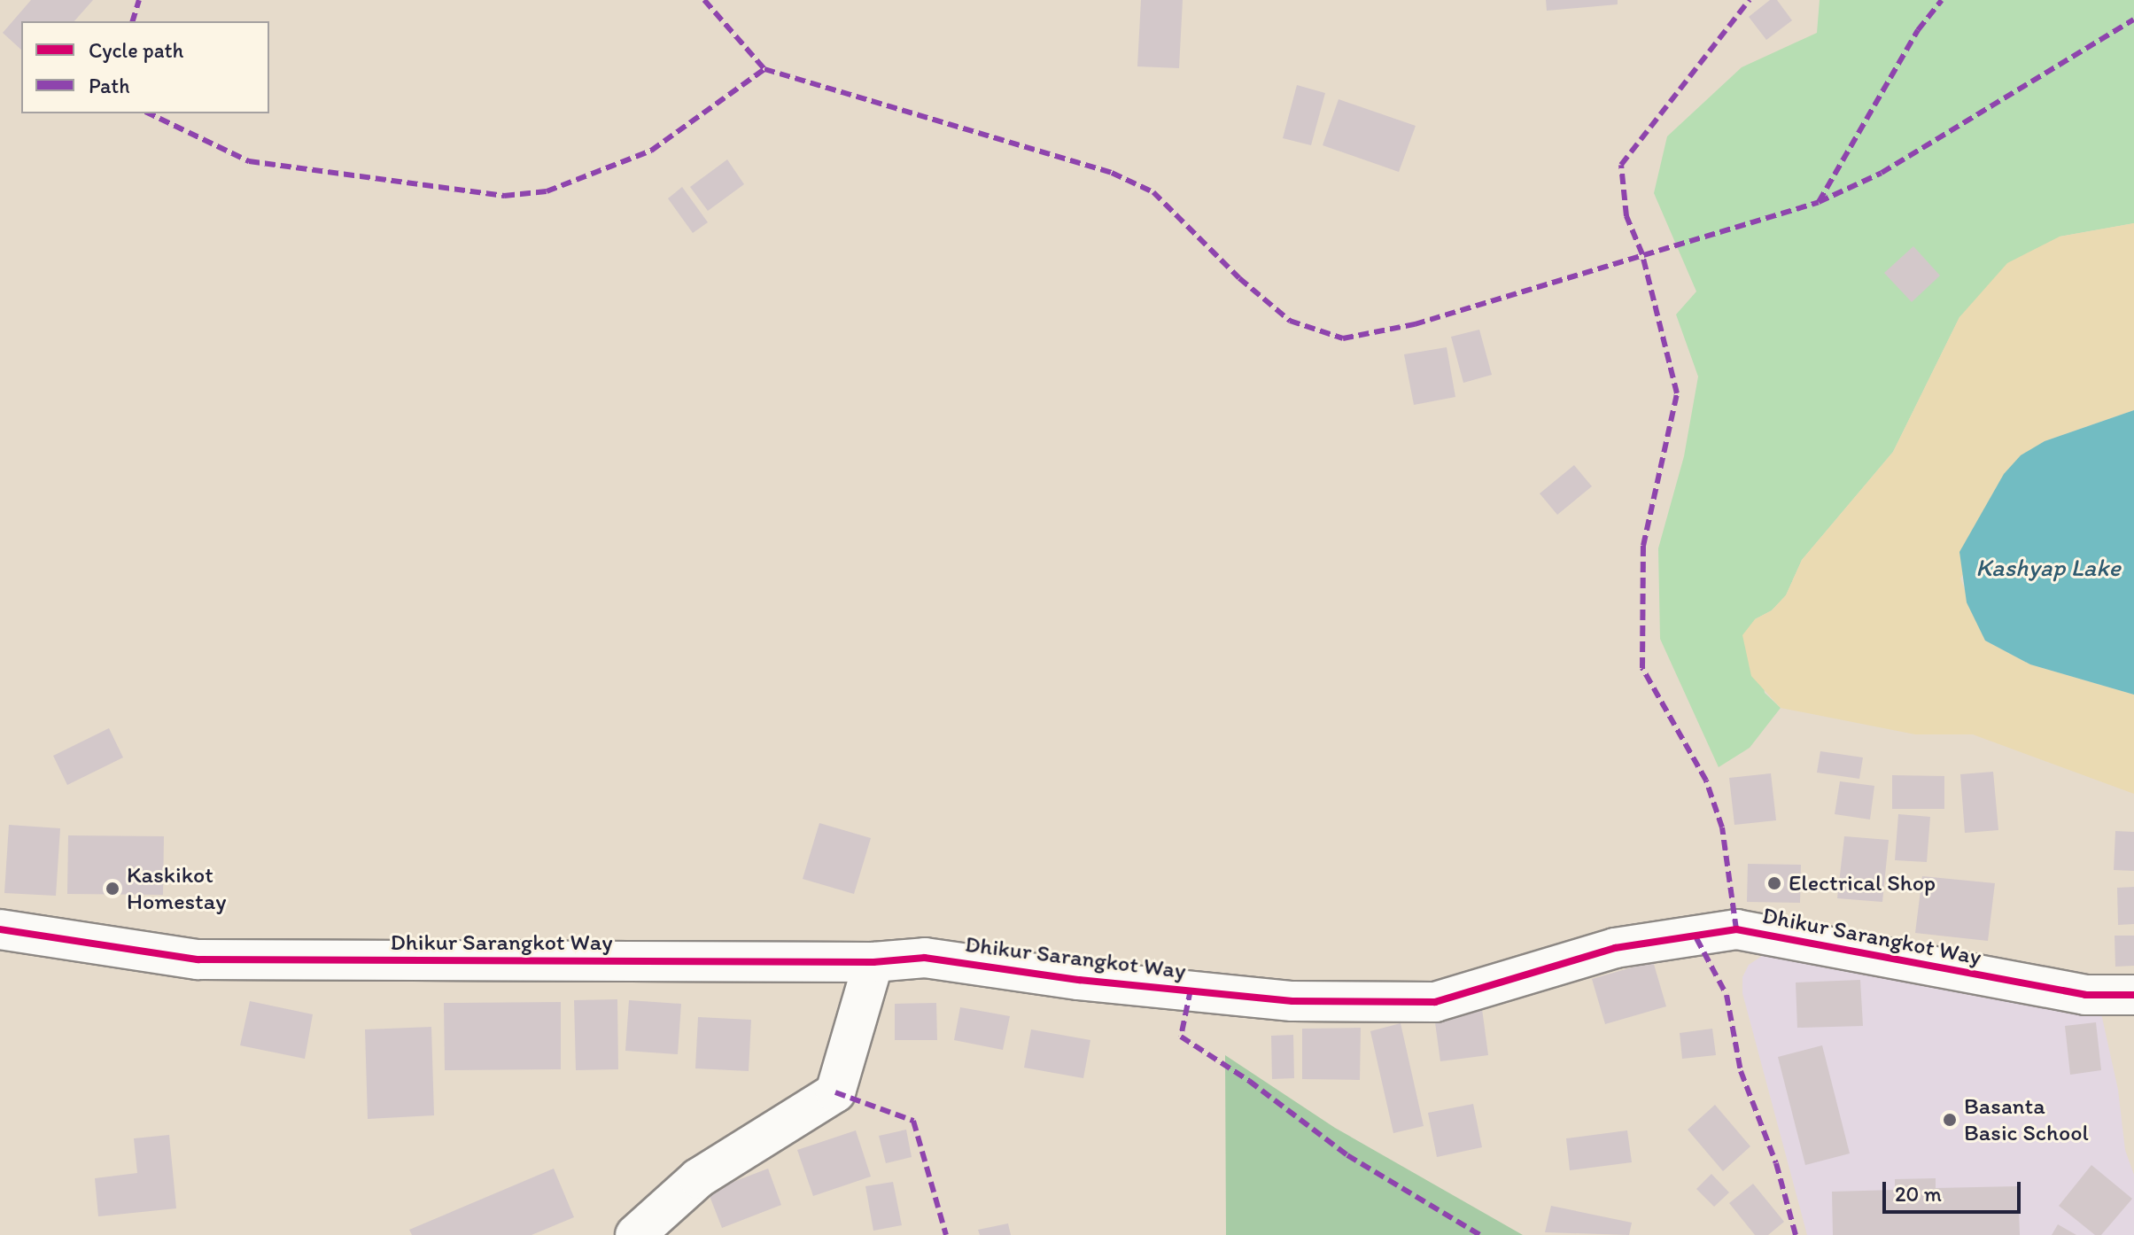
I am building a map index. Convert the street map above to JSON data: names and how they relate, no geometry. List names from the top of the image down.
{
  "streets": {
    "street": ["Dhikur Sarangkot Way"]
  },
  "water": ["Kashyap Lake"],
  "places": ["Electrical Shop", "Kaskikot Homestay", "Basanta Basic School"],
  "legend": ["Cycle path", "Path"],
  "scale_bar": "20 m"
}
